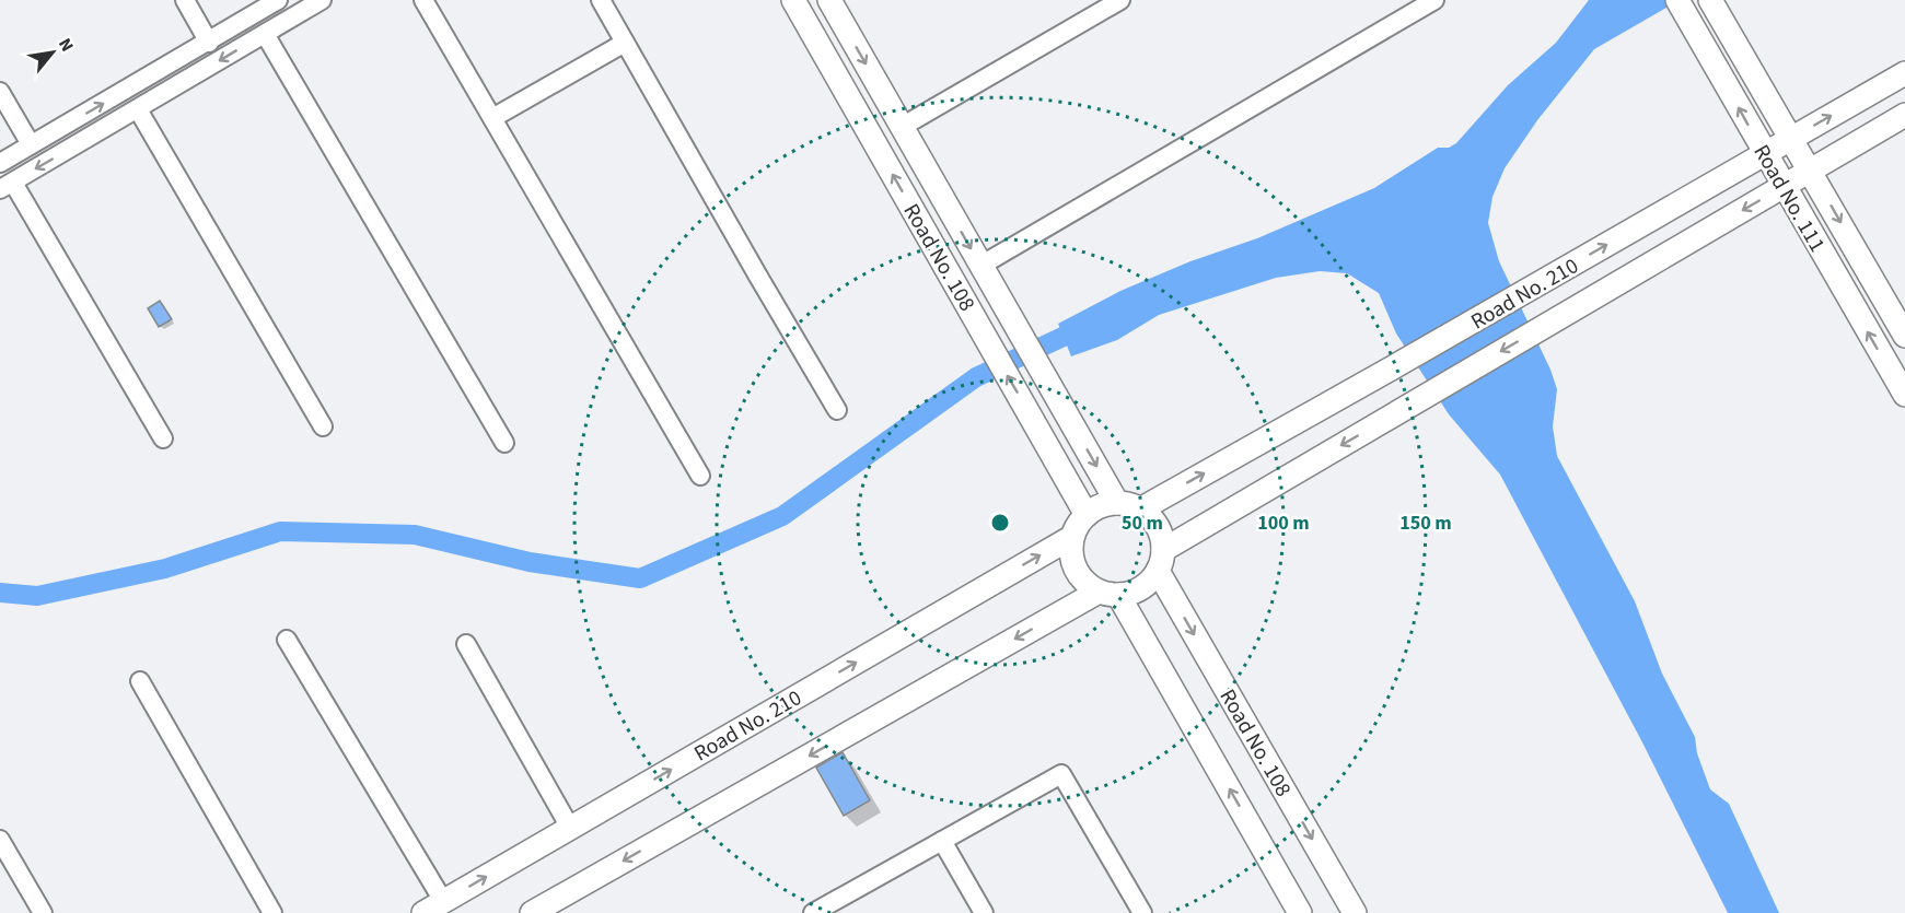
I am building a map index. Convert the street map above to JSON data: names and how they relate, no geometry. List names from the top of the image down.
{
  "streets": {
    "street": ["Road No. 111", "Road No. 108", "Road No. 210"]
  },
  "crossings": [
    ["Road No. 111", "Road No. 210"],
    ["Road No. 108", "Road No. 210"]
  ],
  "north": "top right",
  "rings": ["50 m", "100 m", "150 m"]
}
